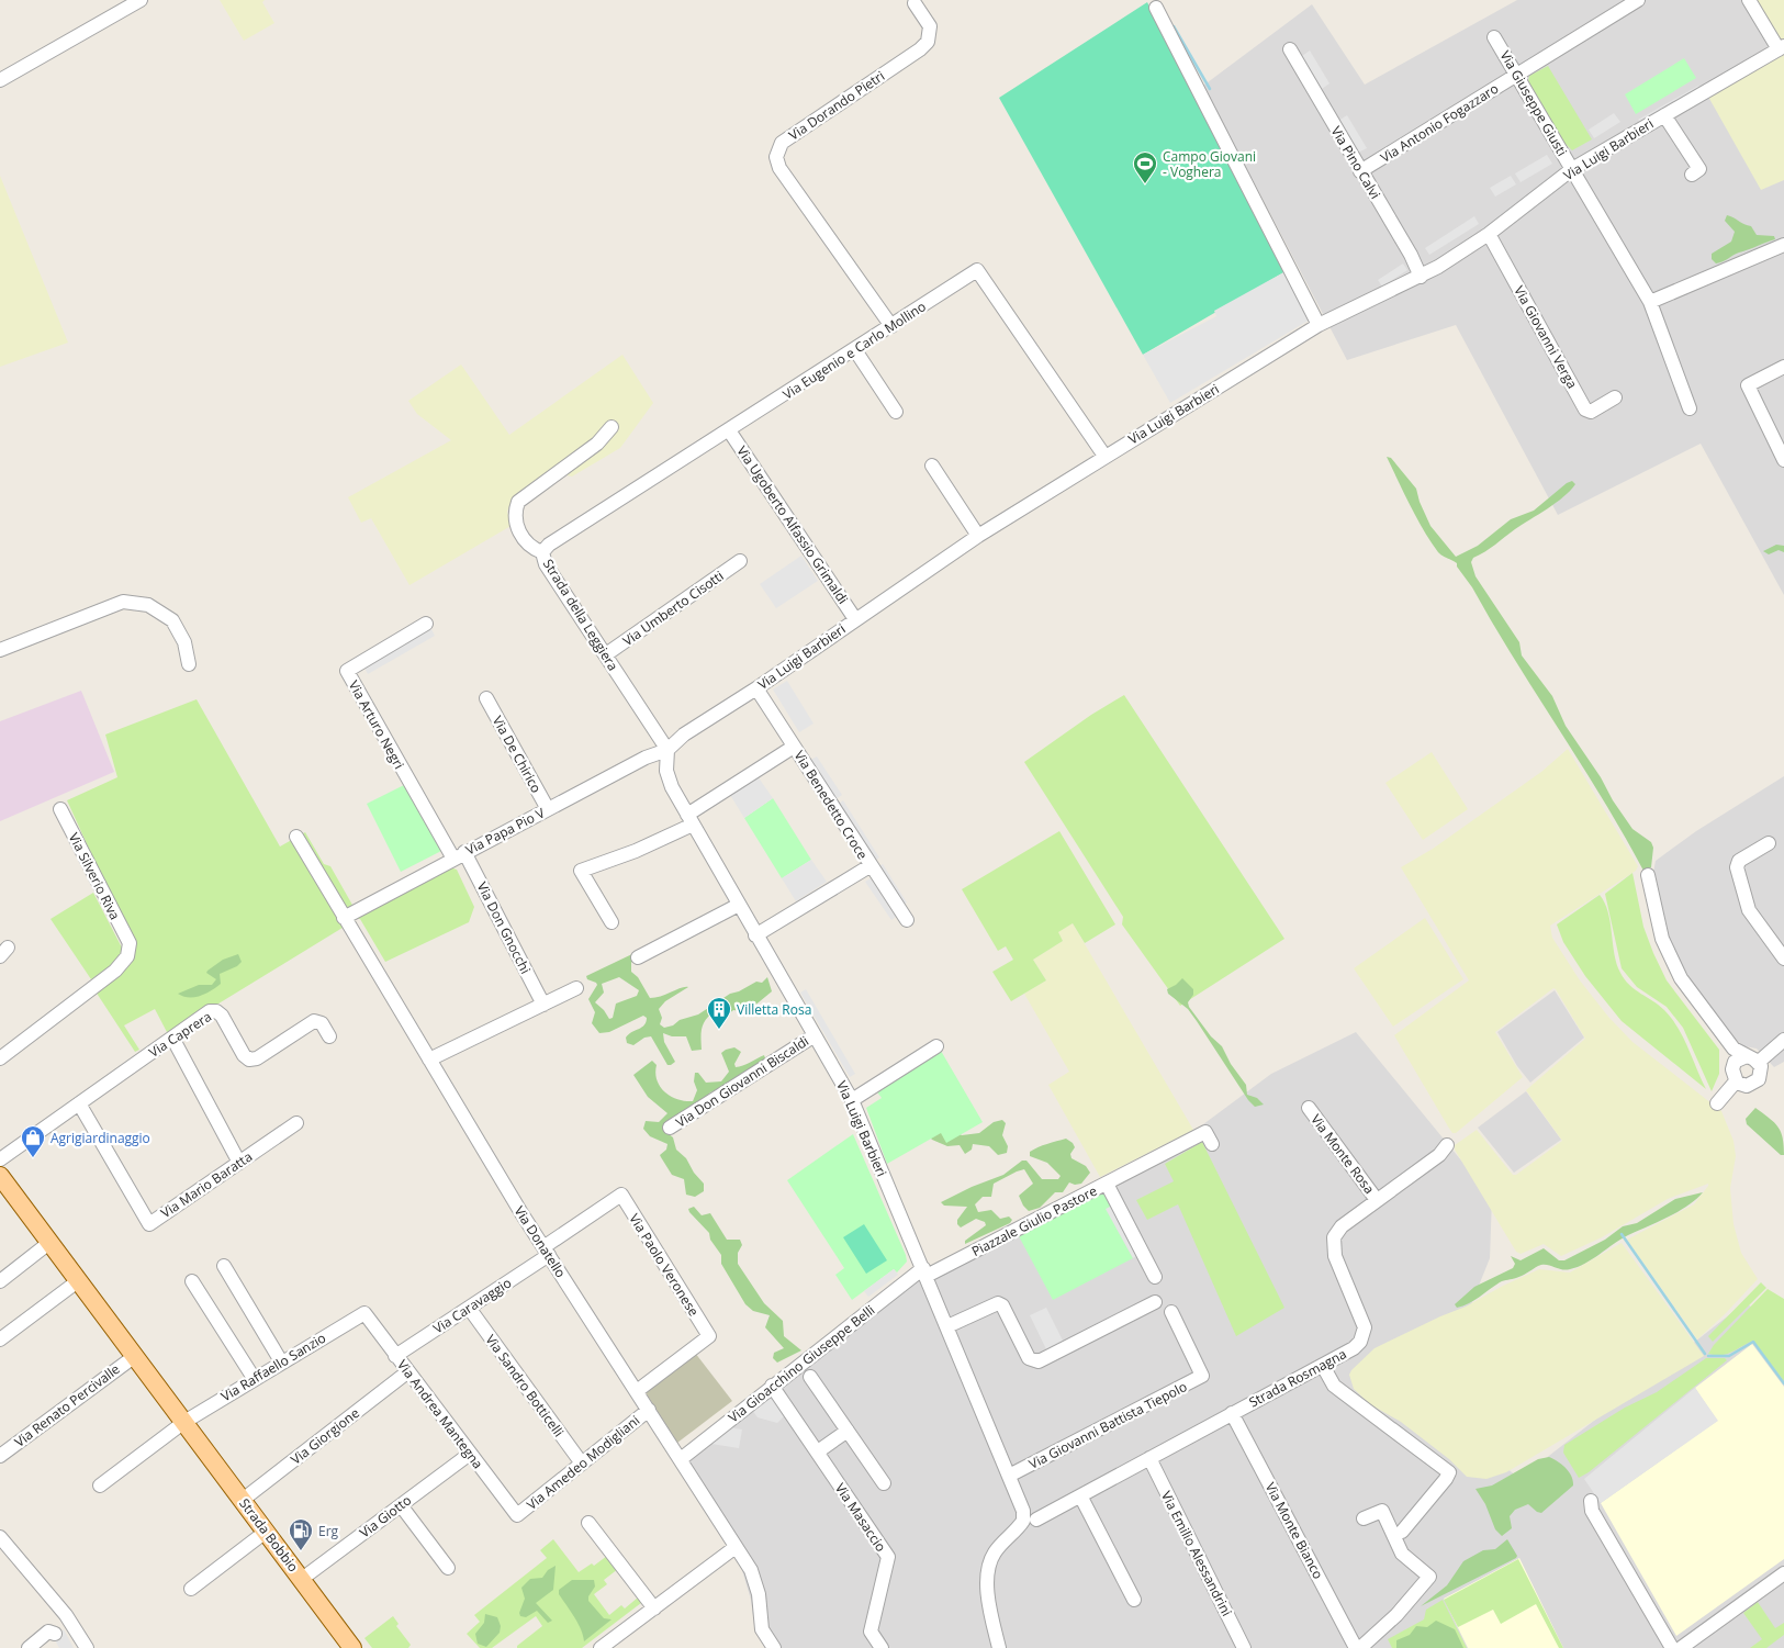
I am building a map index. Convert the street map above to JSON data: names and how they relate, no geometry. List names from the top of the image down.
{
  "streets": {
    "main road": ["Strada Bobbio"],
    "street": [
      "Via Giuseppe Giusti",
      "Via Dorando Pietri",
      "Via Antonio Fogazzaro",
      "Via Luigi Barbieri",
      "Via Pino Calvi",
      "Via Giovanni Verga",
      "Via Eugenio e Carlo Mollino",
      "Via Ugoberto Alfassio Grimaldi",
      "Via Umberto Cisotti",
      "Strada della Leggiera",
      "Via Arturo Negri",
      "Via De Chirico",
      "Via Benedetto Croce",
      "Via Papa Pio V",
      "Via Silverio Riva",
      "Via Don Gnocchi",
      "Via Caprera",
      "Via Don Giovanni Biscaldi",
      "Via Monte Rosa",
      "Via Mario Baratta",
      "Piazzale Giulio Pastore",
      "Via Donatello",
      "Via Paolo Veronese",
      "Via Caravaggio",
      "Via Gioacchino Giuseppe Belli",
      "Via Raffaello Sanzio",
      "Strada Rosmagna",
      "Via Sandro Botticelli",
      "Via Renato Percivalle",
      "Via Andrea Mantegna",
      "Via Giovanni Battista Tiepolo",
      "Via Giorgione",
      "Via Amedeo Modigliani",
      "Via Giotto",
      "Via Masaccio",
      "Via Monte Bianco",
      "Via Emilio Alessandrini"
    ]
  },
  "crossings": [
    ["Via Giuseppe Giusti", "Via Antonio Fogazzaro"],
    ["Via Giuseppe Giusti", "Via Luigi Barbieri"],
    ["Via Dorando Pietri", "Via Eugenio e Carlo Mollino"],
    ["Via Antonio Fogazzaro", "Via Pino Calvi"],
    ["Via Luigi Barbieri", "Via Pino Calvi"],
    ["Via Luigi Barbieri", "Via Giovanni Verga"],
    ["Via Luigi Barbieri", "Via Eugenio e Carlo Mollino"],
    ["Via Luigi Barbieri", "Via Ugoberto Alfassio Grimaldi"],
    ["Via Luigi Barbieri", "Strada della Leggiera"],
    ["Via Luigi Barbieri", "Via Benedetto Croce"],
    ["Via Luigi Barbieri", "Via Papa Pio V"],
    ["Via Luigi Barbieri", "Via Don Giovanni Biscaldi"],
    ["Via Luigi Barbieri", "Piazzale Giulio Pastore"],
    ["Via Luigi Barbieri", "Via Gioacchino Giuseppe Belli"],
    ["Via Luigi Barbieri", "Via Giovanni Battista Tiepolo"],
    ["Via Eugenio e Carlo Mollino", "Via Ugoberto Alfassio Grimaldi"],
    ["Via Eugenio e Carlo Mollino", "Strada della Leggiera"],
    ["Via Umberto Cisotti", "Strada della Leggiera"],
    ["Strada della Leggiera", "Via Papa Pio V"],
    ["Via Arturo Negri", "Via Papa Pio V"],
    ["Via Arturo Negri", "Via Don Gnocchi"],
    ["Via De Chirico", "Via Papa Pio V"],
    ["Via Papa Pio V", "Via Don Gnocchi"],
    ["Via Papa Pio V", "Via Donatello"],
    ["Via Caprera", "Via Mario Baratta"],
    ["Via Monte Rosa", "Strada Rosmagna"],
    ["Piazzale Giulio Pastore", "Via Gioacchino Giuseppe Belli"],
    ["Via Donatello", "Via Paolo Veronese"],
    ["Via Donatello", "Via Caravaggio"],
    ["Via Donatello", "Via Gioacchino Giuseppe Belli"],
    ["Via Donatello", "Via Amedeo Modigliani"],
    ["Via Paolo Veronese", "Via Caravaggio"],
    ["Via Caravaggio", "Via Sandro Botticelli"],
    ["Via Caravaggio", "Via Andrea Mantegna"],
    ["Via Gioacchino Giuseppe Belli", "Via Masaccio"],
    ["Via Raffaello Sanzio", "Via Andrea Mantegna"],
    ["Via Raffaello Sanzio", "Strada Bobbio"],
    ["Strada Rosmagna", "Via Monte Bianco"],
    ["Strada Rosmagna", "Via Emilio Alessandrini"],
    ["Via Sandro Botticelli", "Via Amedeo Modigliani"],
    ["Via Renato Percivalle", "Strada Bobbio"],
    ["Via Andrea Mantegna", "Via Giorgione"],
    ["Via Andrea Mantegna", "Via Amedeo Modigliani"],
    ["Via Andrea Mantegna", "Via Giotto"],
    ["Via Giorgione", "Strada Bobbio"],
    ["Via Giotto", "Strada Bobbio"]
  ],
  "places": {
    "sports": ["Campo Giovani - Voghera"],
    "building": ["Villetta Rosa"],
    "shop": ["Agrigiardinaggio"],
    "fuel station": ["Erg"]
  }
}
